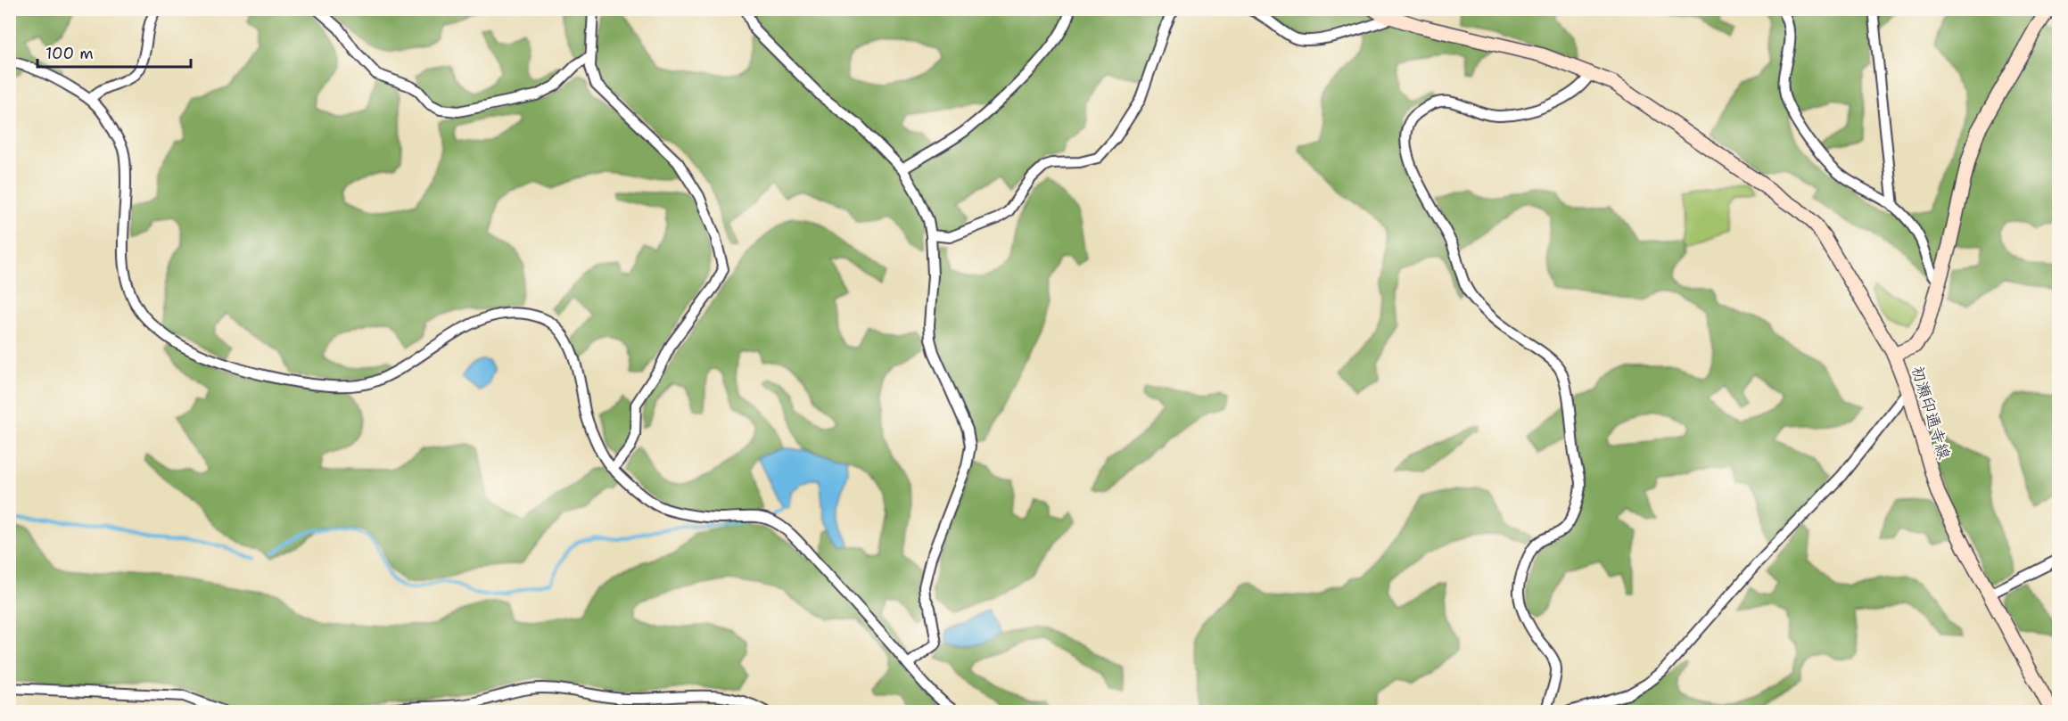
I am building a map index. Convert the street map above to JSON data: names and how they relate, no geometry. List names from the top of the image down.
{
  "streets": {
    "main road": ["初瀬印通寺線"]
  },
  "scale_bar": "100 m"
}
